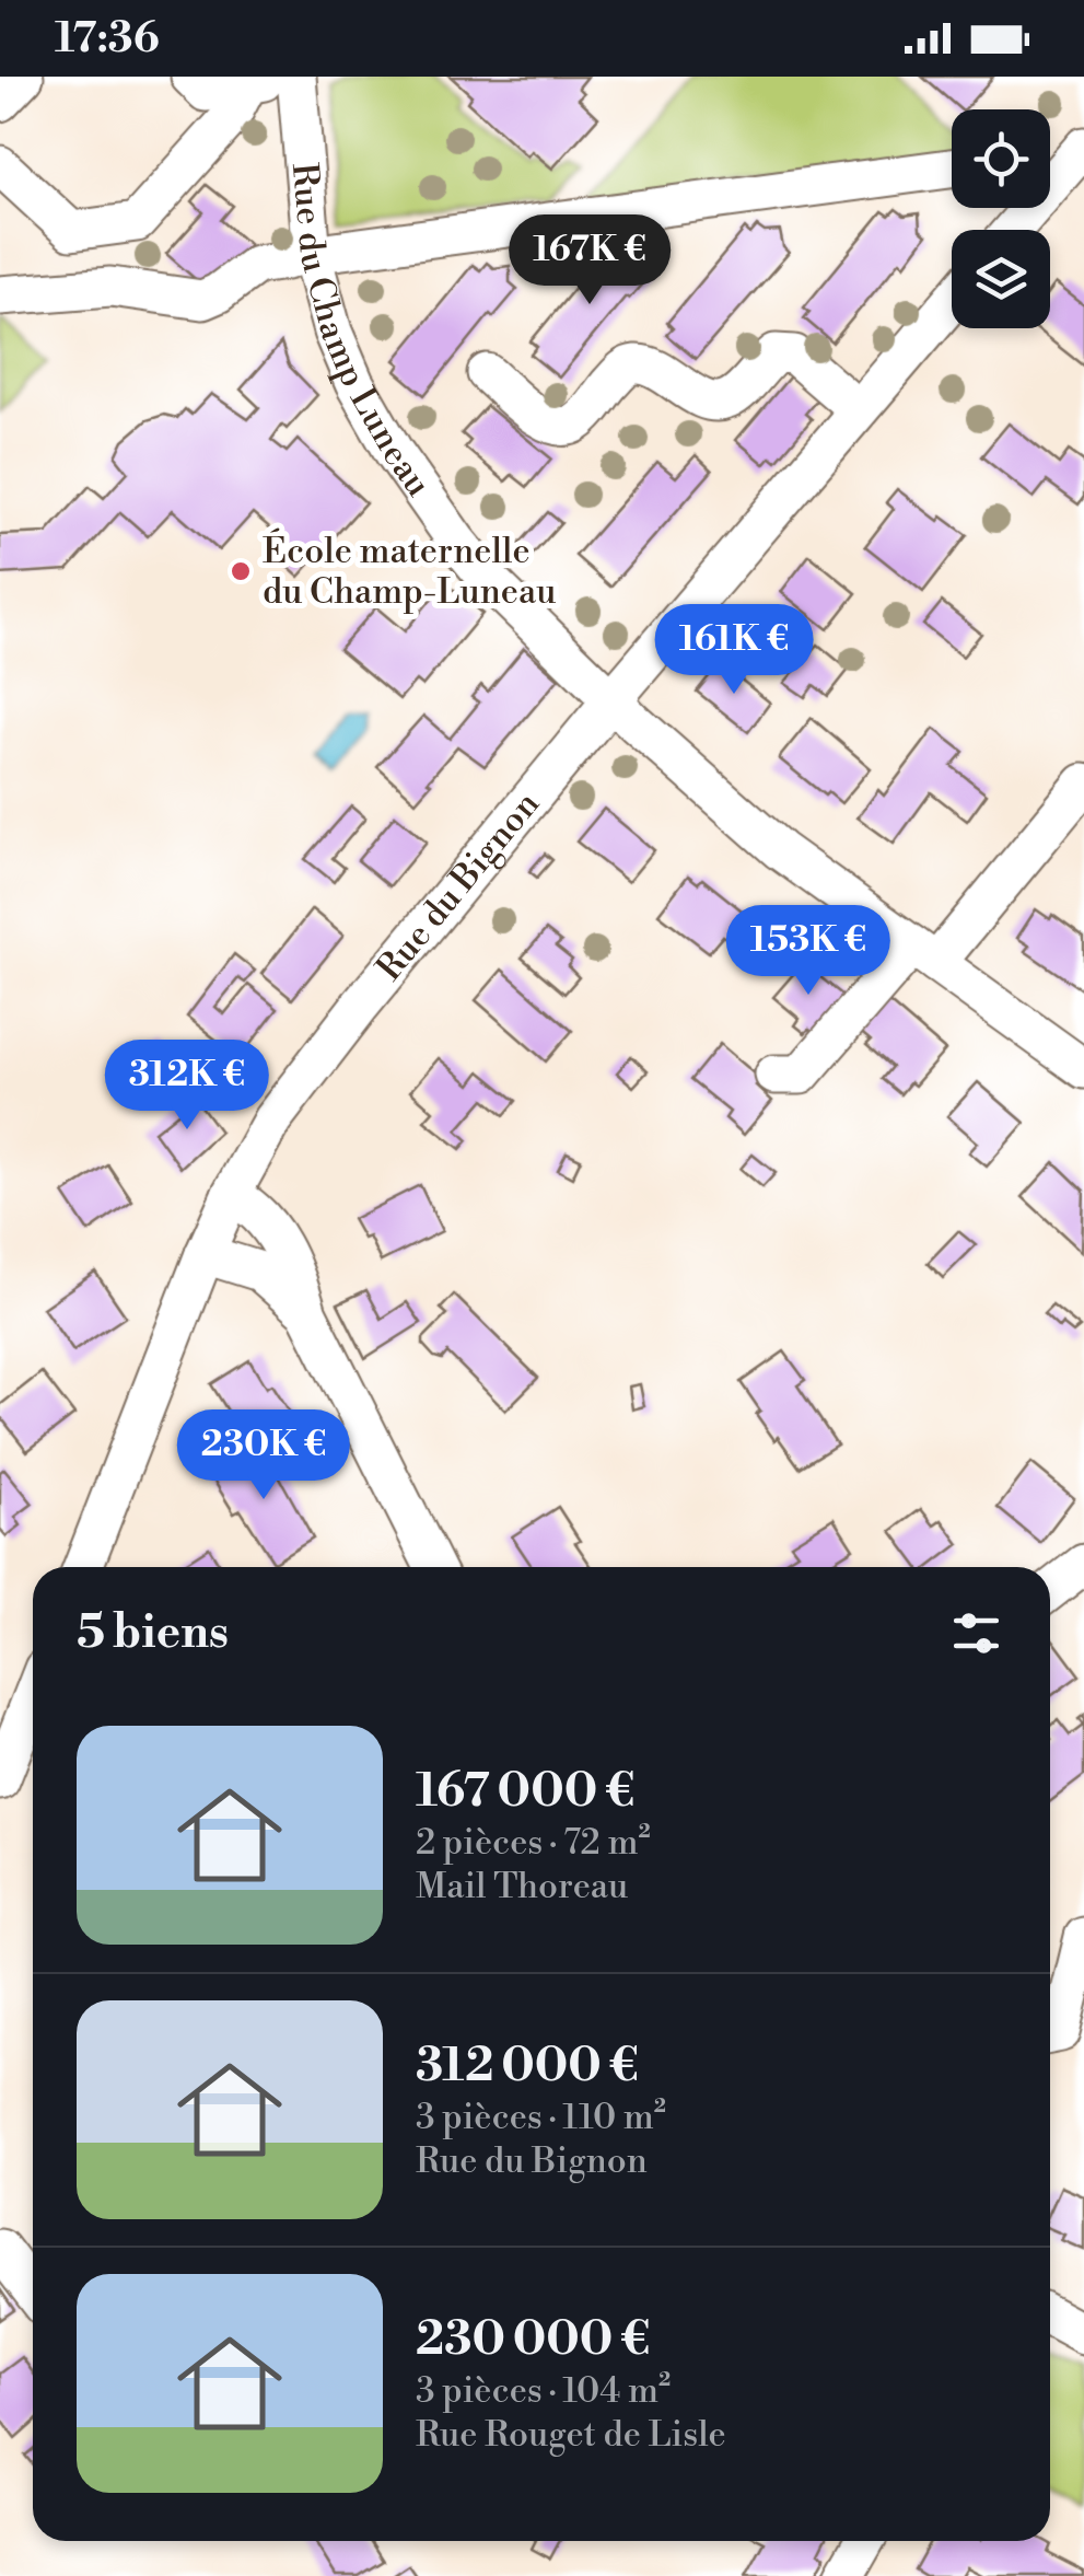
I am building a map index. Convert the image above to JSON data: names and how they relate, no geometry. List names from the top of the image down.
{
  "streets": {
    "street": ["Rue du Champ Luneau", "Rue du Bignon"]
  },
  "crossings": [
    ["Rue du Champ Luneau", "Rue du Bignon"]
  ],
  "places": ["École maternelle du Champ-Luneau"],
  "page": {
    "status": "17:36",
    "price": [
      "167K €",
      "161K €",
      "153K €",
      "312K €",
      "230K €"
    ],
    "heading": "5 biens",
    "list": [
      {
        "name": "167 000 €",
        "note": "2 pièces · 72 m² · Mail Thoreau"
      },
      {
        "name": "312 000 €",
        "note": "3 pièces · 110 m² · Rue du Bignon"
      },
      {
        "name": "230 000 €",
        "note": "3 pièces · 104 m² · Rue Rouget de Lisle"
      }
    ]
  }
}
